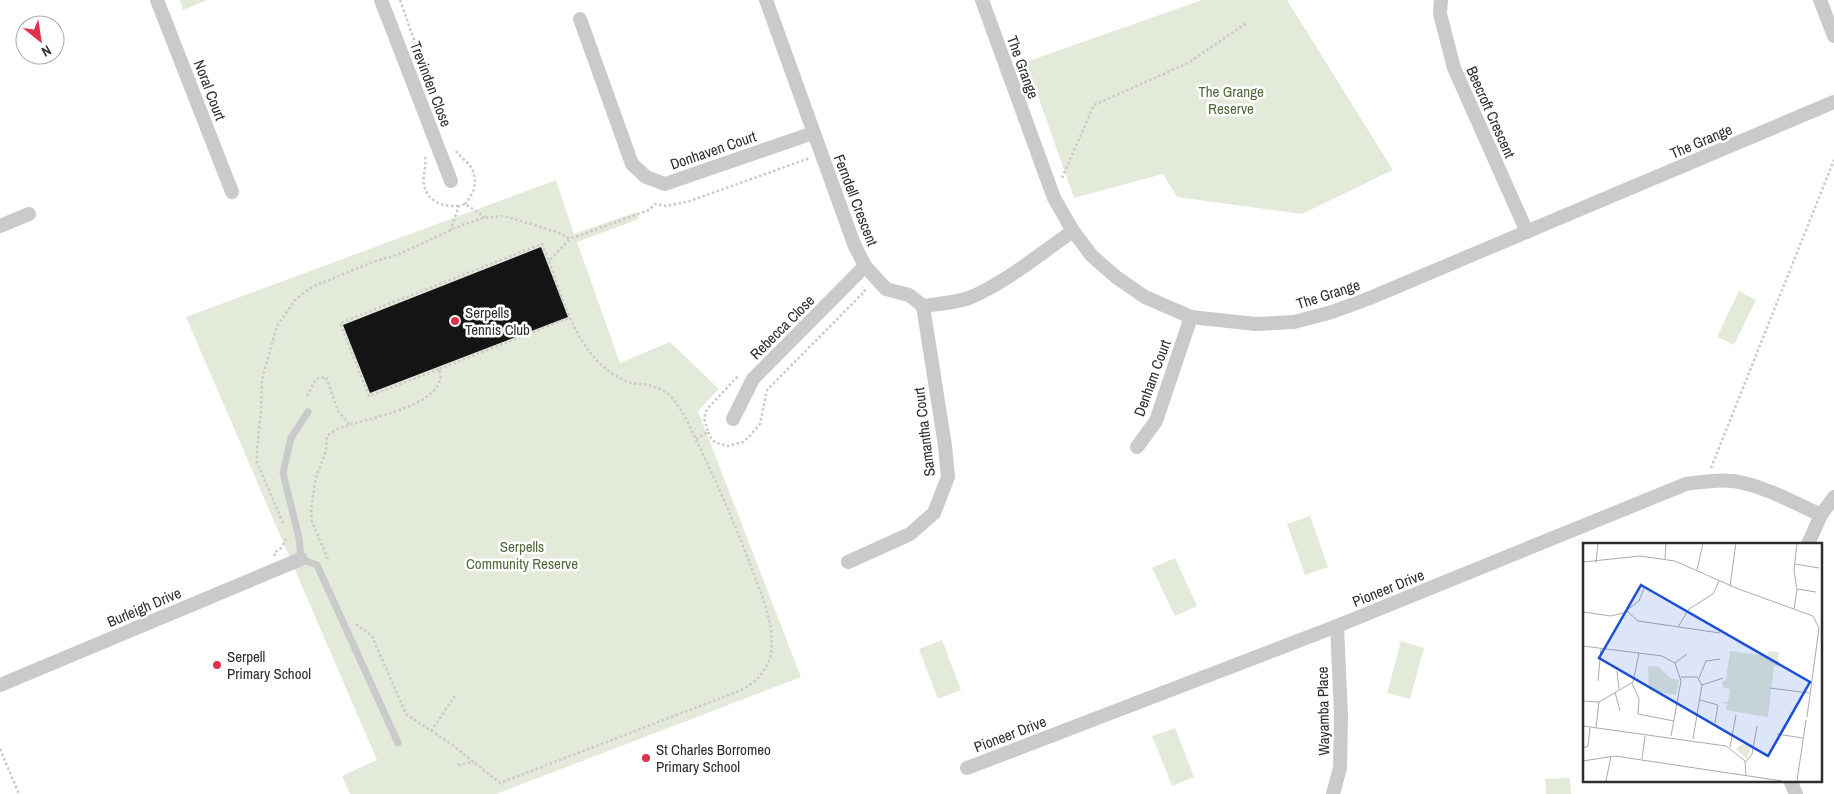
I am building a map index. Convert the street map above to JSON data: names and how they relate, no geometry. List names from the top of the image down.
{
  "streets": {
    "street": [
      "The Grange",
      "Trevinden Close",
      "Noral Court",
      "Beecroft Crescent",
      "Donhaven Court",
      "Ferndell Crescent",
      "Rebecca Close",
      "Denham Court",
      "Samantha Court",
      "Pioneer Drive",
      "Burleigh Drive",
      "Wayamba Place"
    ]
  },
  "crossings": [
    ["The Grange", "Beecroft Crescent"],
    ["The Grange", "Denham Court"],
    ["Donhaven Court", "Ferndell Crescent"],
    ["Ferndell Crescent", "Rebecca Close"],
    ["Ferndell Crescent", "Samantha Court"],
    ["Pioneer Drive", "Wayamba Place"]
  ],
  "parks": ["The Grange Reserve", "Serpells Community Reserve"],
  "places": ["Serpells Tennis Club", "Serpell Primary School", "St Charles Borromeo Primary School"],
  "north": "bottom right"
}
